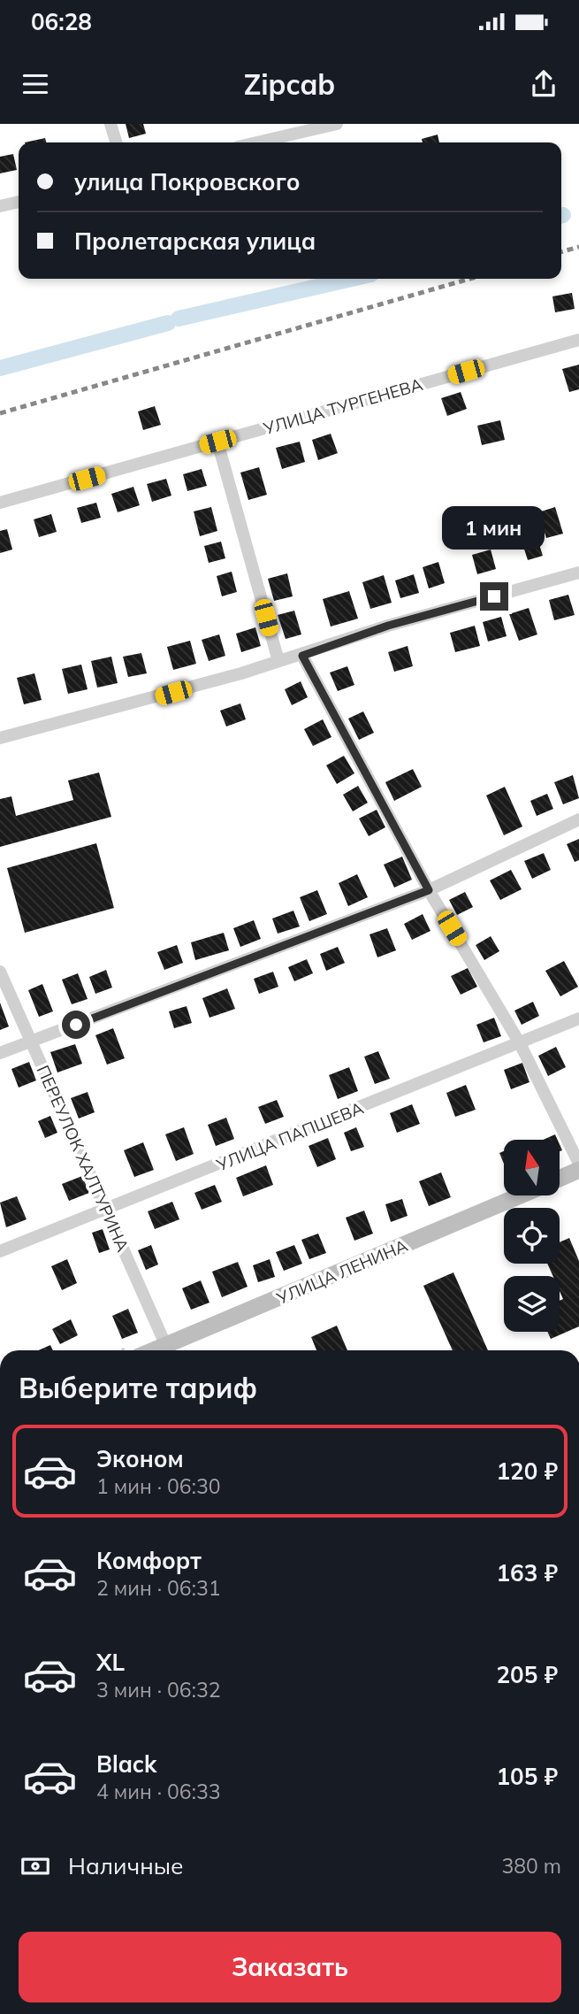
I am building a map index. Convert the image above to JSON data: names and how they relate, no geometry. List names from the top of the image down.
{
  "streets": {
    "main road": ["УЛИЦА ЛЕНИНА"],
    "street": ["УЛИЦА ТУРГЕНЕВА", "УЛИЦА ПАПШЕВА", "ПЕРЕУЛОК ХАЛТУРИНА"]
  },
  "crossings": [
    ["УЛИЦА ПАПШЕВА", "ПЕРЕУЛОК ХАЛТУРИНА"],
    ["ПЕРЕУЛОК ХАЛТУРИНА", "УЛИЦА ЛЕНИНА"]
  ],
  "north": "top",
  "page": {
    "status": "06:28",
    "header": "Zipcab",
    "banner": ["улица Покровского", "Пролетарская улица"],
    "bubble": "1 мин",
    "heading": "Выберите тариф",
    "list": [
      {
        "name": "Эконом",
        "note": "1 мин · 06:30",
        "value": "120 ₽"
      },
      {
        "name": "Комфорт",
        "note": "2 мин · 06:31",
        "value": "163 ₽"
      },
      {
        "name": "XL",
        "note": "3 мин · 06:32",
        "value": "205 ₽"
      },
      {
        "name": "Black",
        "note": "4 мин · 06:33",
        "value": "105 ₽"
      }
    ],
    "pay": ["Наличные", "380 m"],
    "buttons": "Заказать"
  }
}
